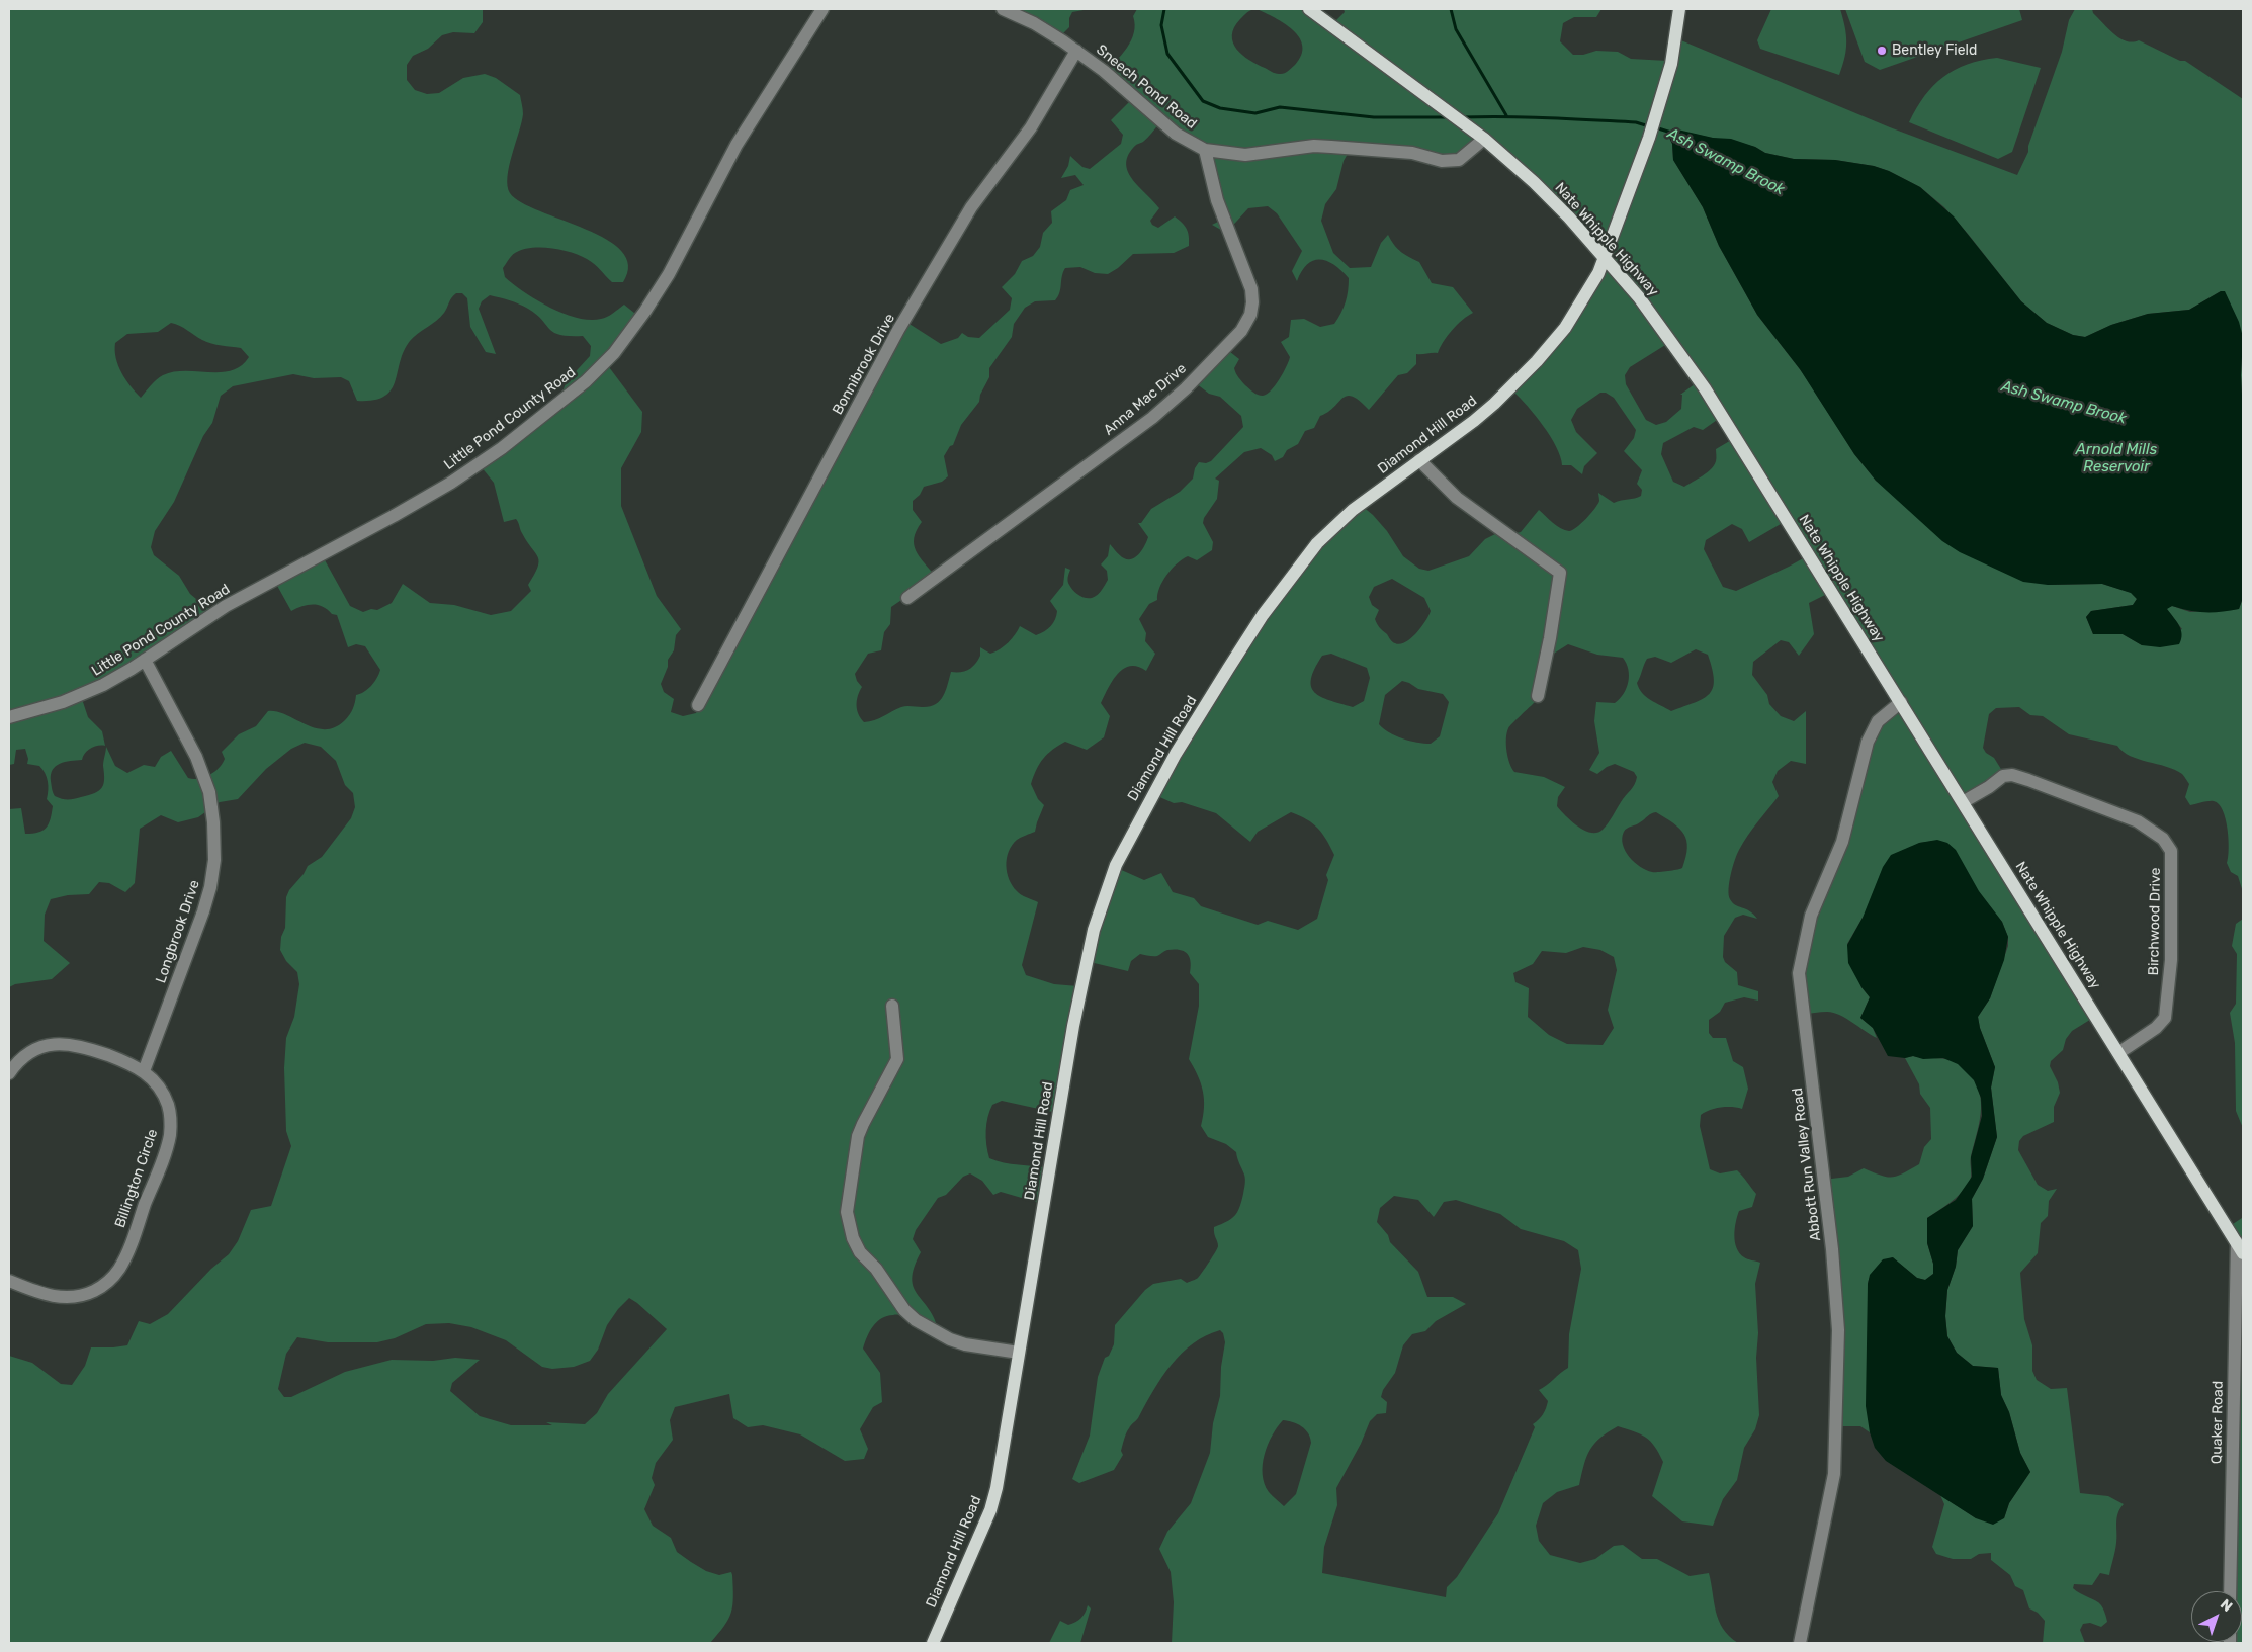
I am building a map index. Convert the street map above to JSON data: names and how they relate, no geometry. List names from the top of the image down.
{
  "streets": {
    "main road": ["Nate Whipple Highway", "Diamond Hill Road"],
    "street": [
      "Sneech Pond Road",
      "Bonnibrook Drive",
      "Anna Mac Drive",
      "Little Pond County Road",
      "Birchwood Drive",
      "Longbrook Drive",
      "Abbott Run Valley Road",
      "Billington Circle",
      "Quaker Road"
    ]
  },
  "crossings": [
    ["Sneech Pond Road", "Nate Whipple Highway"],
    ["Sneech Pond Road", "Bonnibrook Drive"],
    ["Sneech Pond Road", "Anna Mac Drive"],
    ["Nate Whipple Highway", "Diamond Hill Road"],
    ["Nate Whipple Highway", "Birchwood Drive"],
    ["Nate Whipple Highway", "Abbott Run Valley Road"],
    ["Nate Whipple Highway", "Quaker Road"],
    ["Little Pond County Road", "Longbrook Drive"],
    ["Longbrook Drive", "Billington Circle"]
  ],
  "water": ["Ash Swamp Brook", "Arnold Mills Reservoir"],
  "places": ["Bentley Field"],
  "north": "top right"
}
